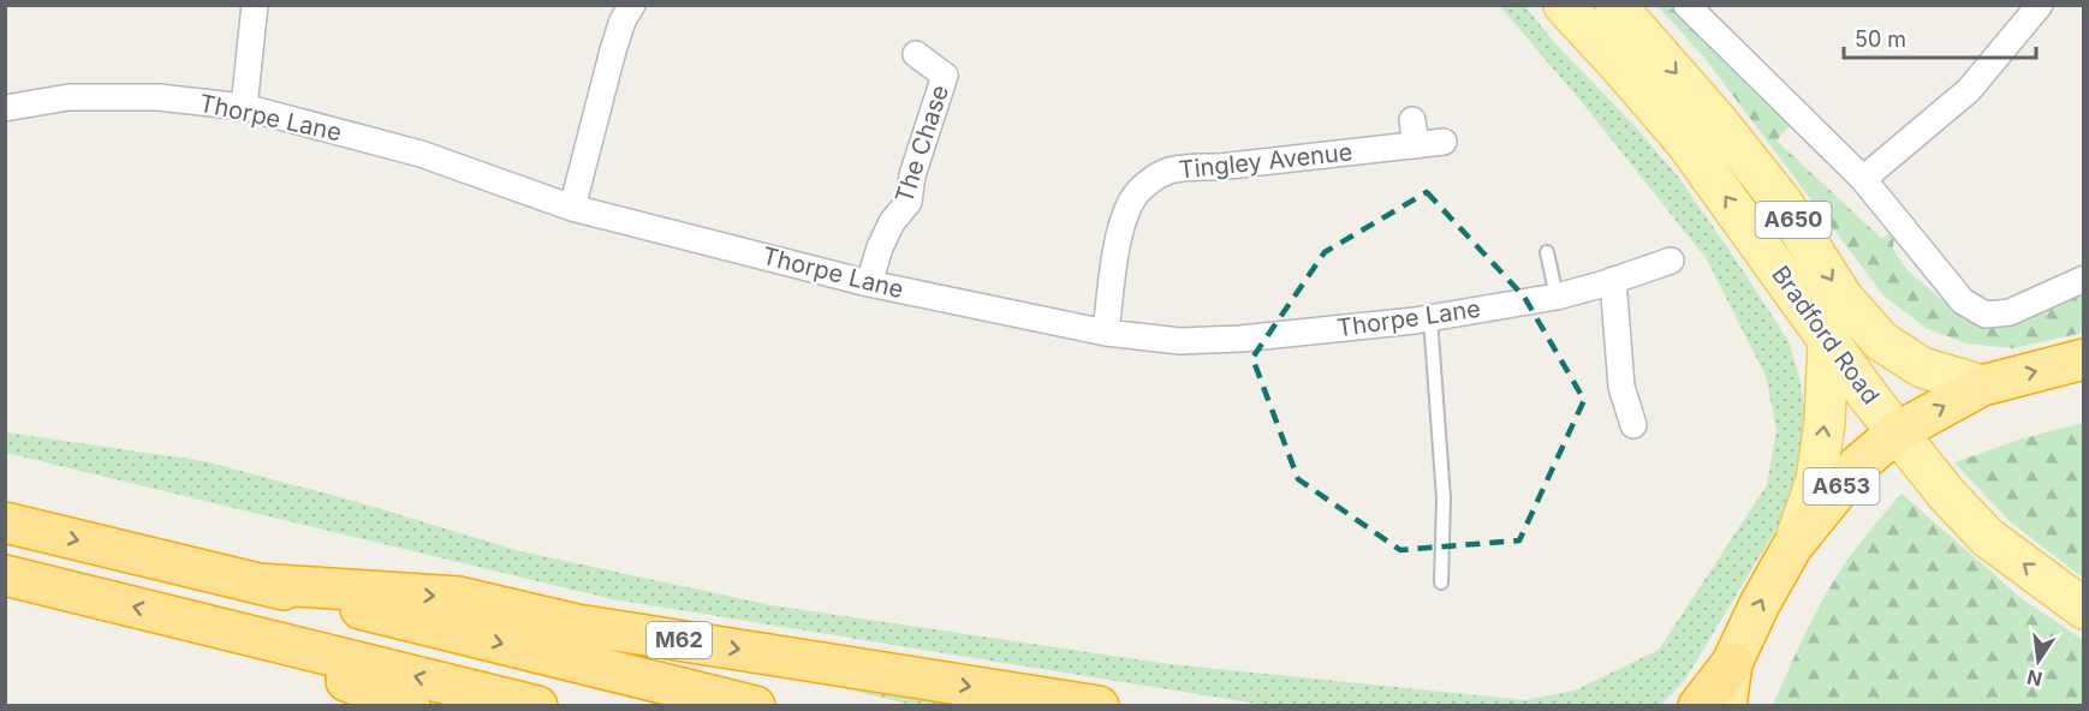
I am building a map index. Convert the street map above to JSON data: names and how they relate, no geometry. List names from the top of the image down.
{
  "streets": {
    "highway": ["A653", "M62"],
    "main road": ["A650", "Bradford Road"],
    "street": ["Thorpe Lane", "The Chase", "Tingley Avenue"]
  },
  "crossings": [
    ["Thorpe Lane", "The Chase"],
    ["Thorpe Lane", "Tingley Avenue"],
    ["Bradford Road", "A653"]
  ],
  "scale_bar": "50 m",
  "north": "bottom"
}
